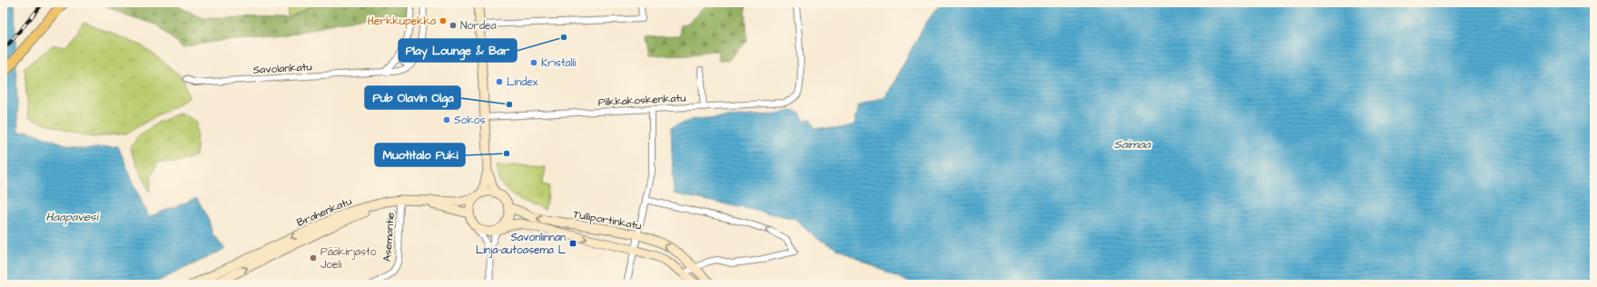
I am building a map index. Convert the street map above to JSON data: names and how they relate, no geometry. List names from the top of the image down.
{
  "streets": {
    "main road": ["Brahenkatu", "Tulliportinkatu"],
    "street": ["Savolankatu", "Pilkkakoskenkatu", "Asemantie"]
  },
  "crossings": [
    ["Brahenkatu", "Tulliportinkatu"],
    ["Brahenkatu", "Asemantie"]
  ],
  "water": ["Saimaa", "Haapavesi"],
  "places": {
    "other": [
      "Herkkupekka",
      "Nordea",
      "Play Lounge & Bar",
      "Kristalli",
      "Lindex",
      "Pub Olavin Olga",
      "Sokos",
      "Muotitalo Puki",
      "Pääkirjasto Joeli"
    ],
    "transit": ["Savonlinnan Linja-autoasema L"]
  }
}
